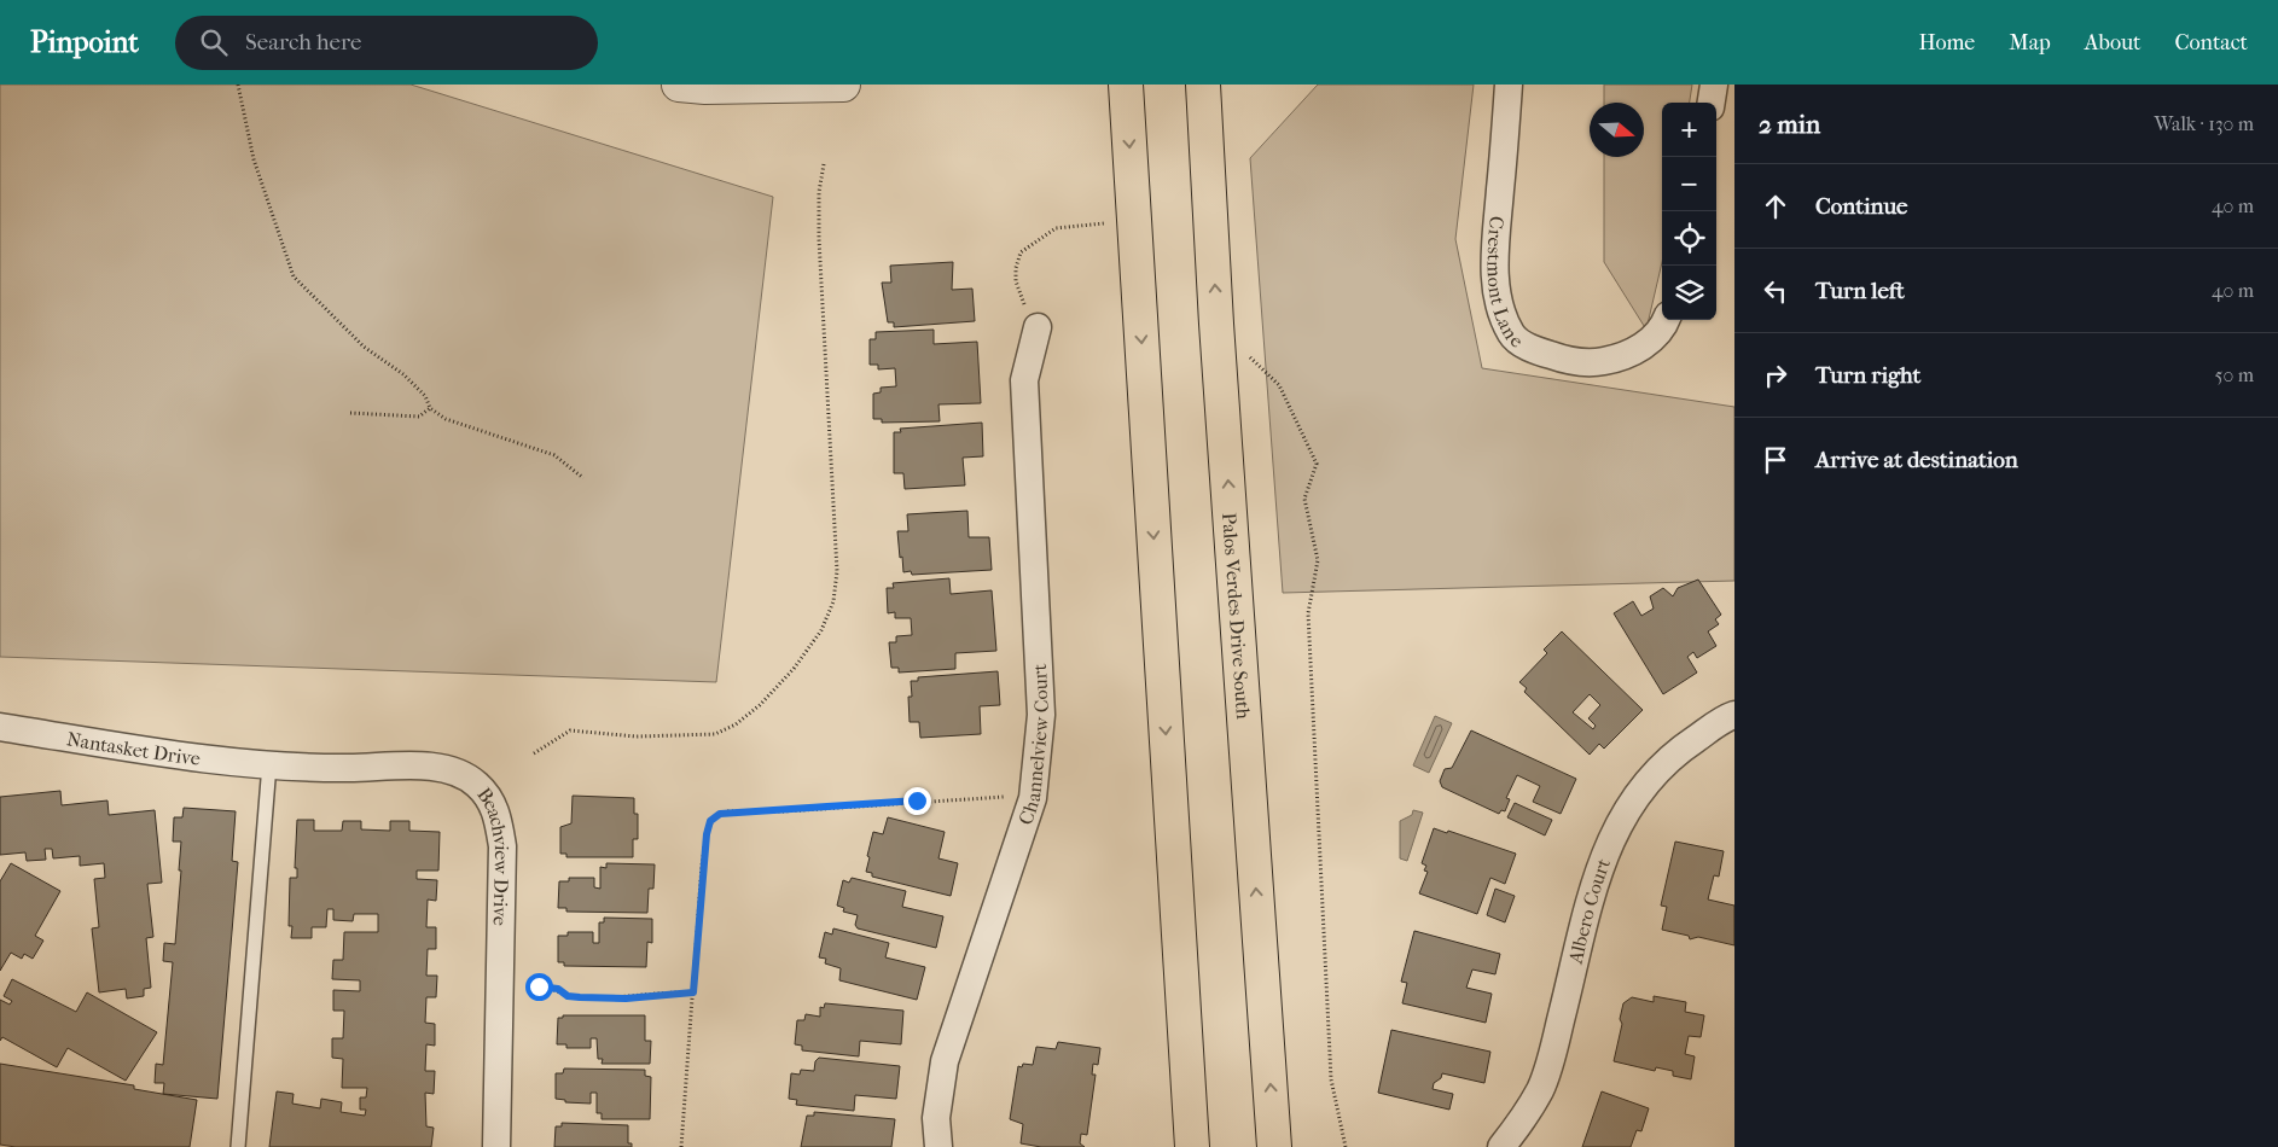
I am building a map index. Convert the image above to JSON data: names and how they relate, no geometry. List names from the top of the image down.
{
  "streets": {
    "main road": ["Palos Verdes Drive South"],
    "street": [
      "Crestmont Lane",
      "Channelview Court",
      "Nantasket Drive",
      "Beachview Drive",
      "Albero Court"
    ]
  },
  "crossings": [
    ["Nantasket Drive", "Beachview Drive"]
  ],
  "north": "right",
  "page": {
    "header": "Pinpoint",
    "search": "Search here",
    "nav": [
      "Home",
      "Map",
      "About",
      "Contact"
    ],
    "heading": ["2 min", "Walk · 130 m"],
    "map_buttons": ["+", "−"],
    "list": [
      ["Continue", "40 m"],
      ["Turn left", "40 m"],
      ["Turn right", "50 m"],
      "Arrive at destination"
    ]
  }
}
